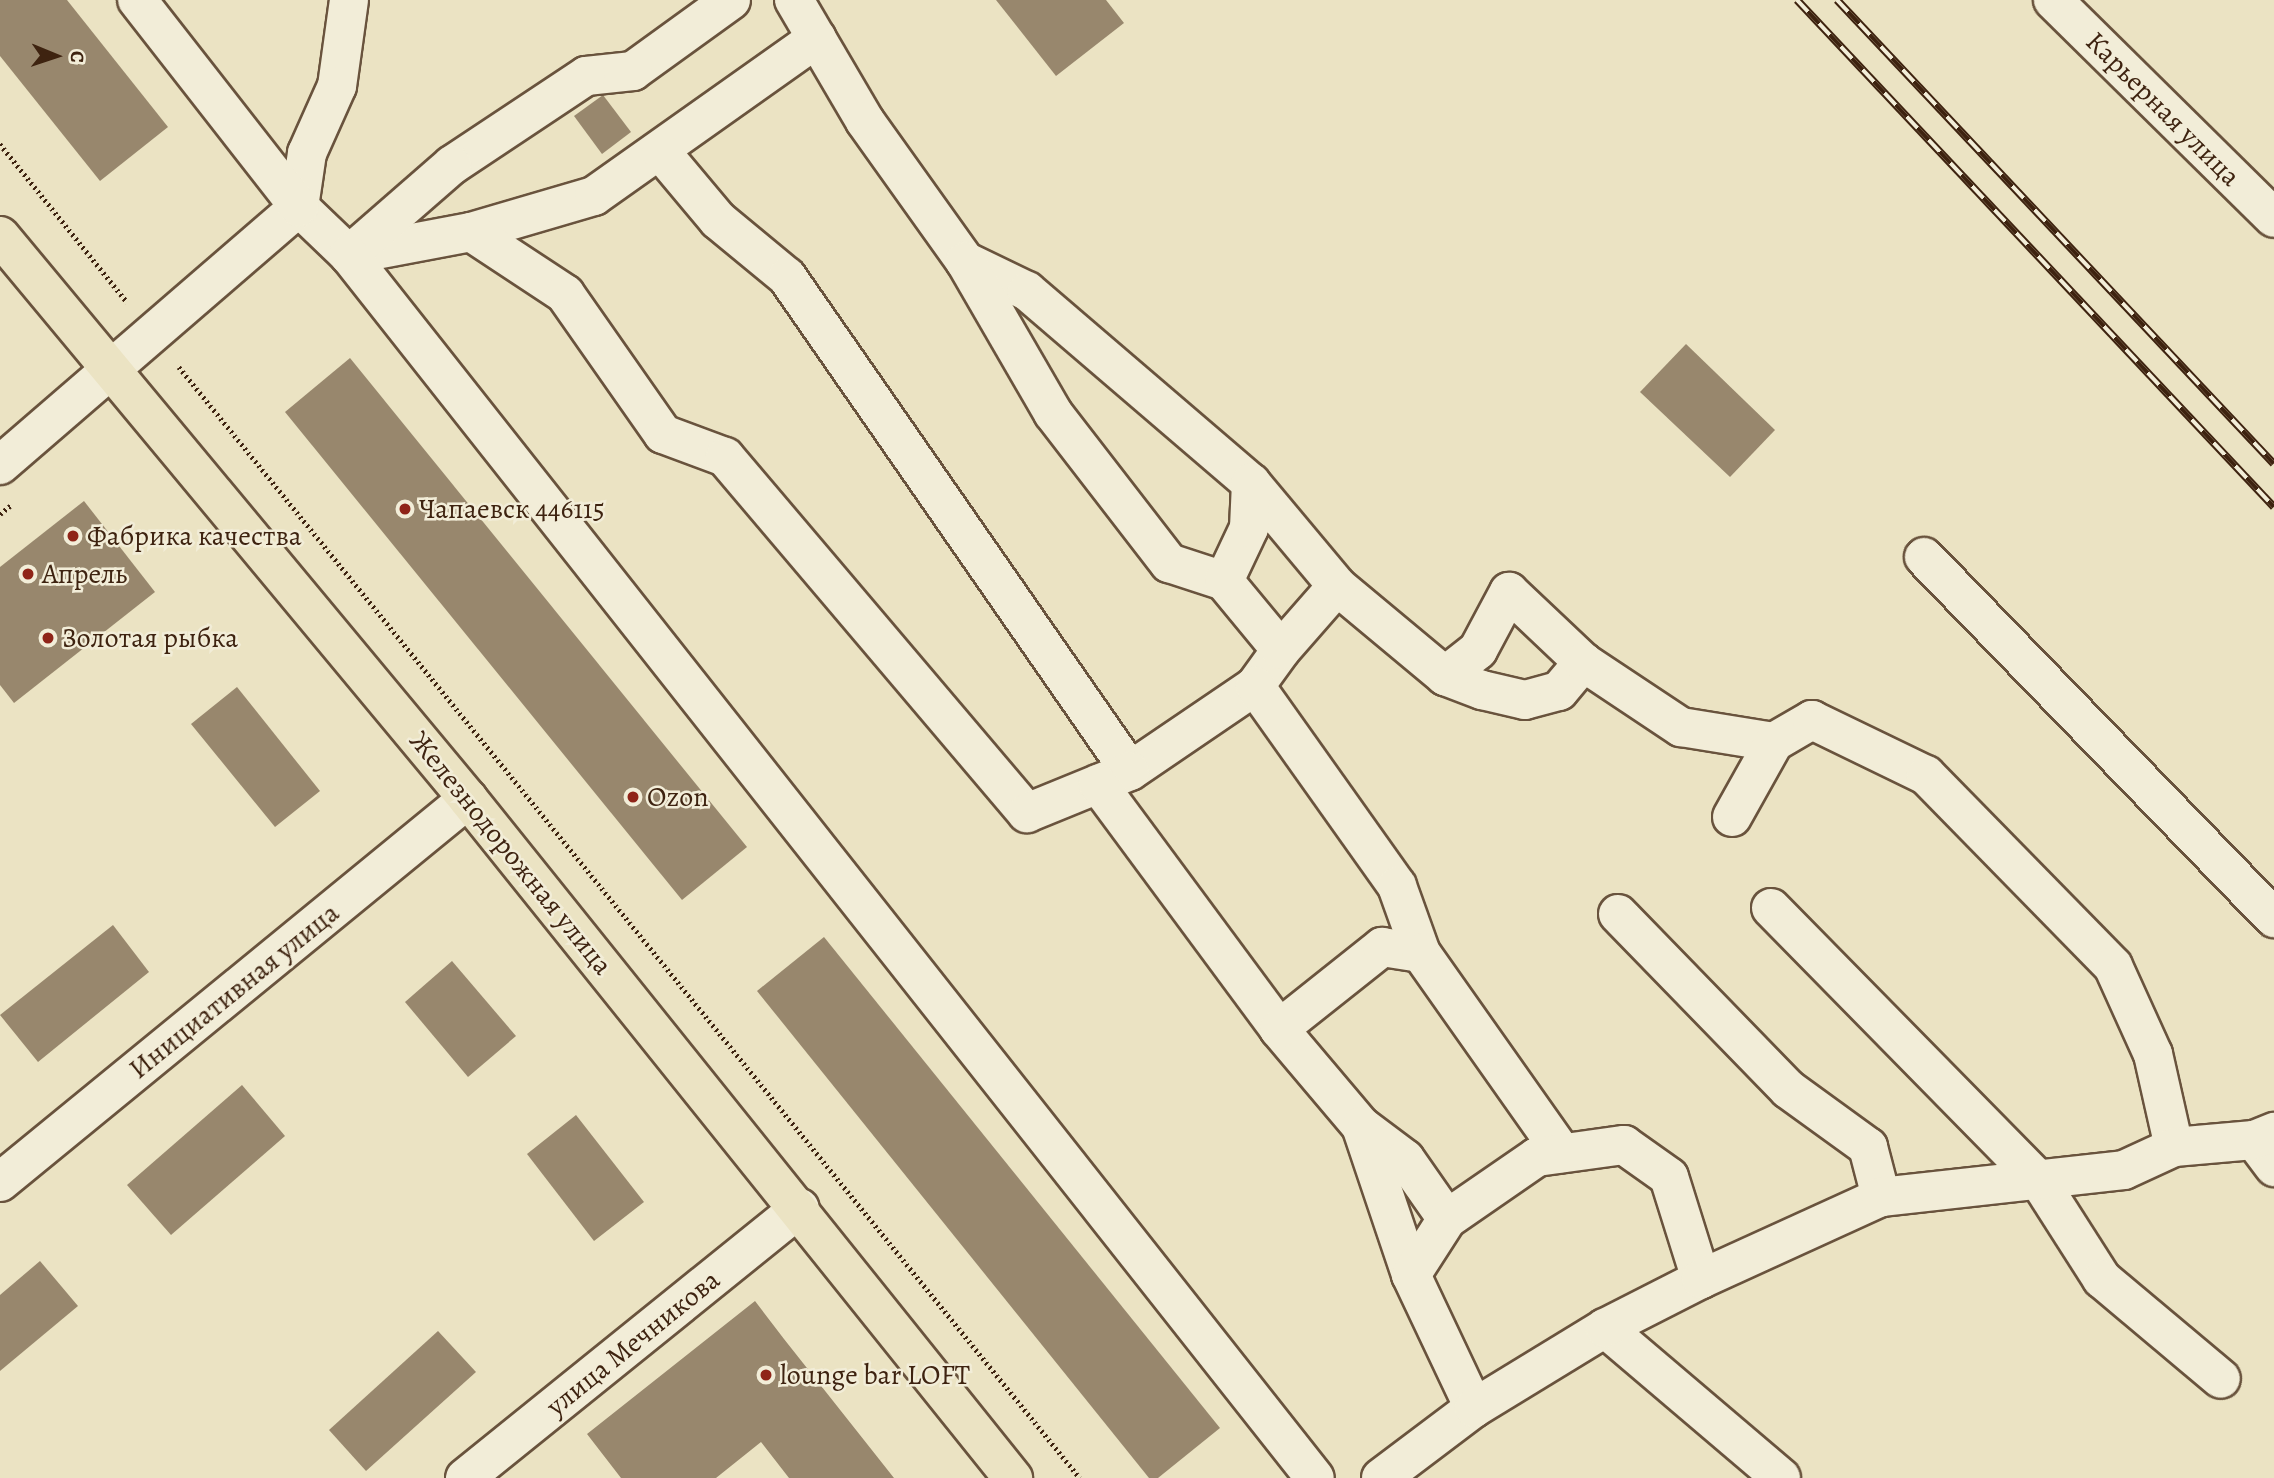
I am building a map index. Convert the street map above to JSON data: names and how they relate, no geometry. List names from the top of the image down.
{
  "streets": {
    "main road": ["Железнодорожная улица"],
    "street": ["Карьерная улица", "Инициативная улица", "улица Мечникова"]
  },
  "crossings": [
    ["Железнодорожная улица", "Инициативная улица"],
    ["Железнодорожная улица", "улица Мечникова"]
  ],
  "places": [
    "Чапаевск 446115",
    "Фабрика качества",
    "Апрель",
    "Золотая рыбка",
    "Ozon",
    "lounge bar LOFT"
  ],
  "north": "right"
}
